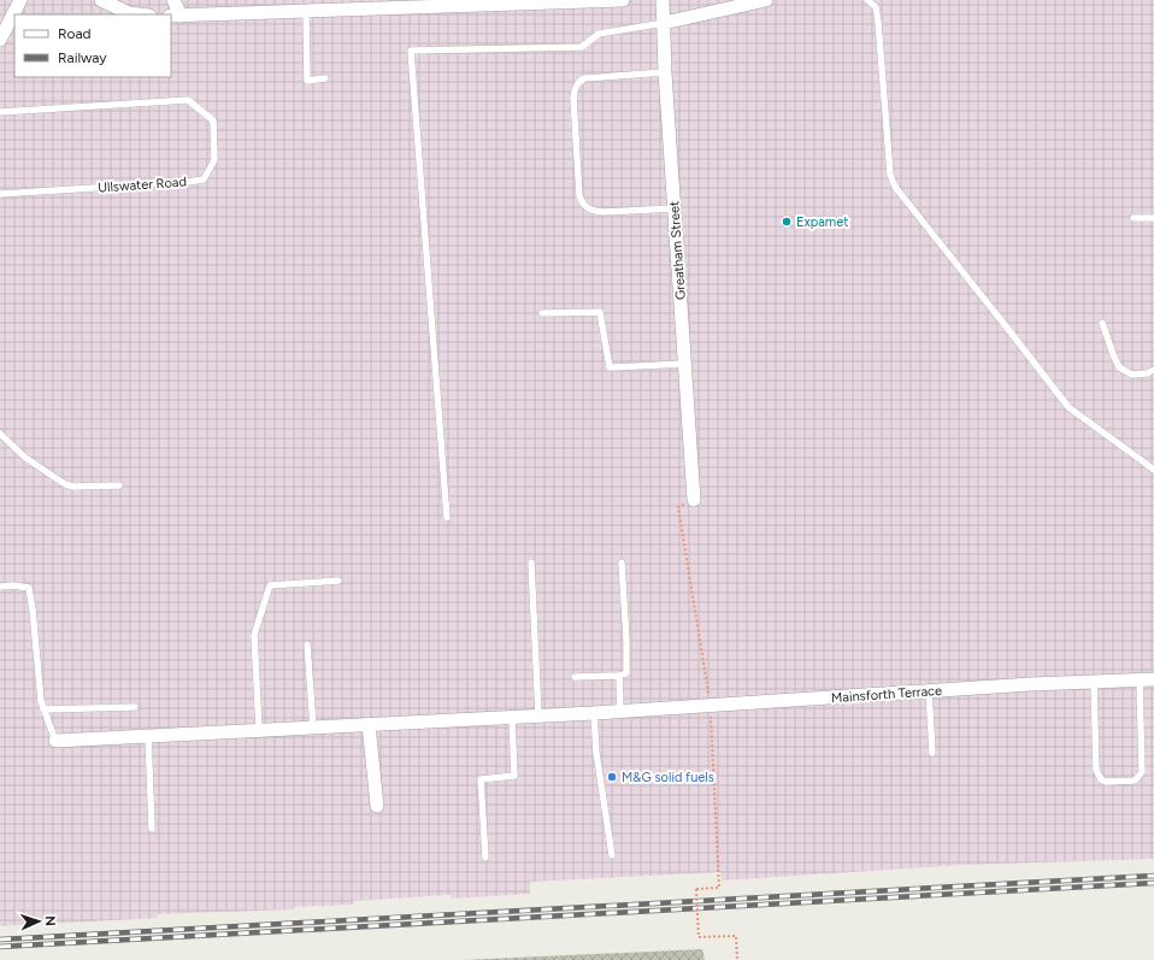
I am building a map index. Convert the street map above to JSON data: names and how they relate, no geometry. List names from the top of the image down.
{
  "streets": {
    "street": ["Greatham Street", "Mainsforth Terrace"],
    "lane": ["Ullswater Road"]
  },
  "places": ["Expamet", "M&G solid fuels"],
  "legend": ["Road", "Railway"],
  "north": "right"
}
